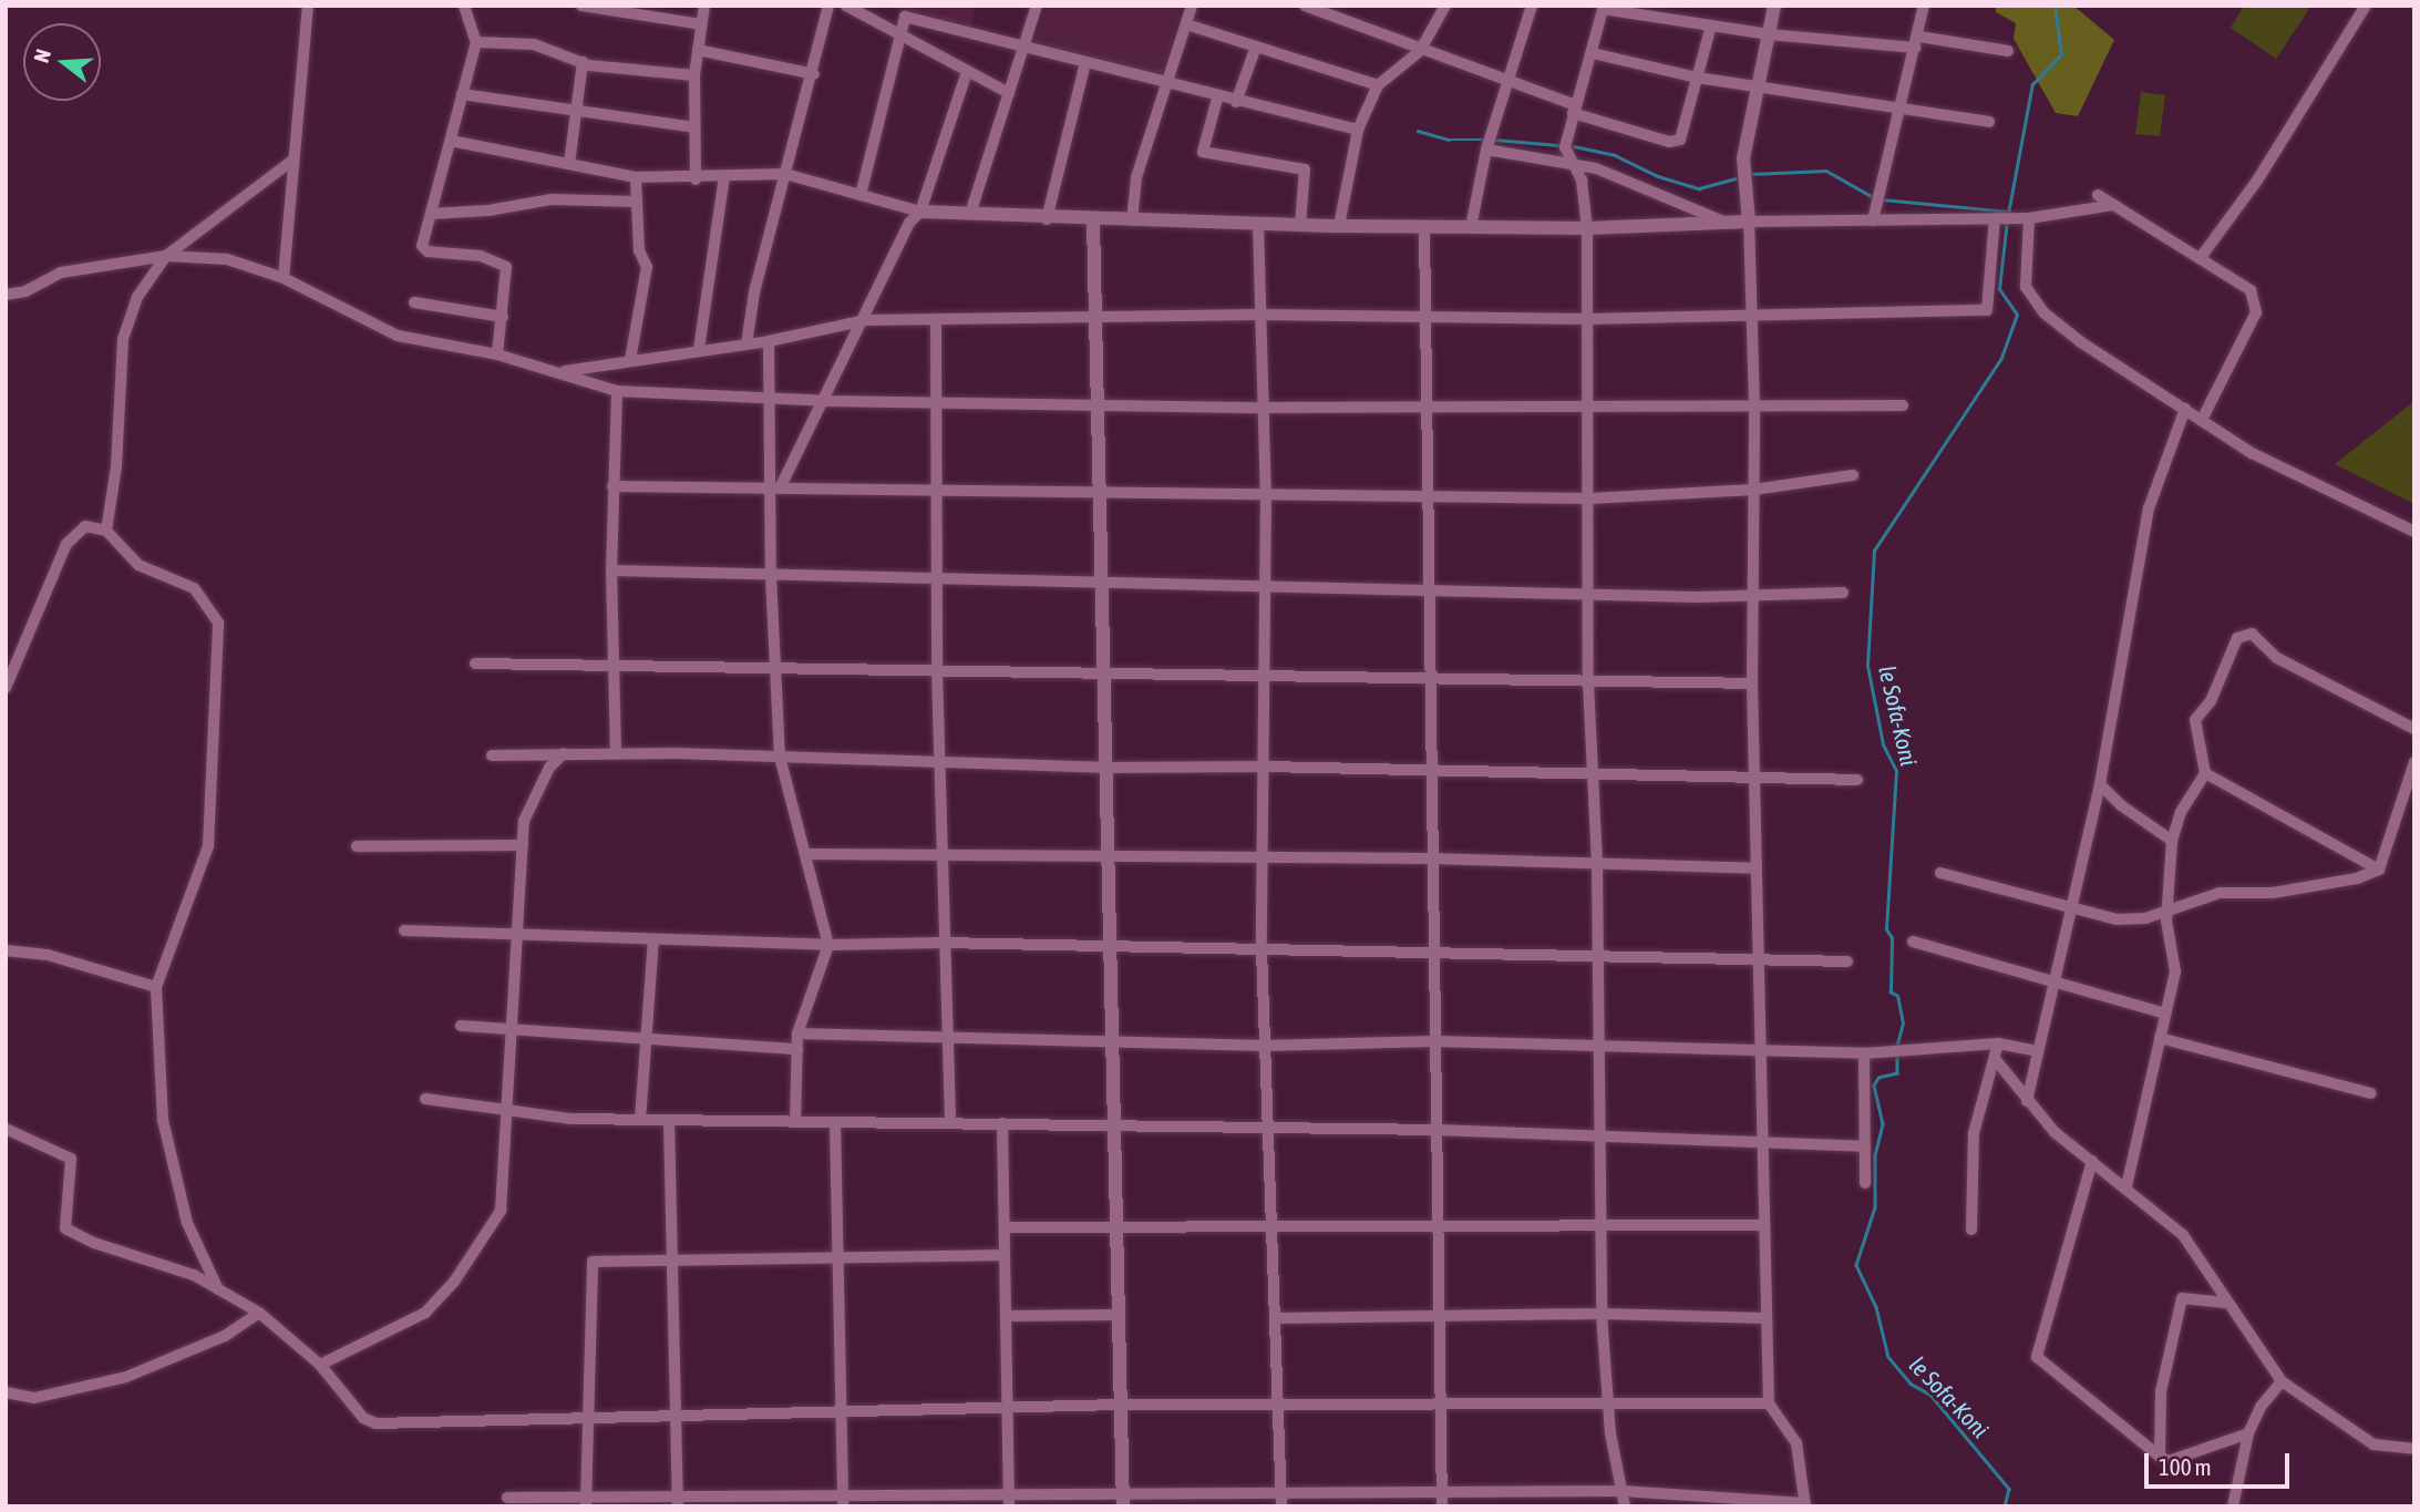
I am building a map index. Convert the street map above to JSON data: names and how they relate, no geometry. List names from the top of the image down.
{
  "water": ["le Sofa-Koni"],
  "scale_bar": "100 m",
  "north": "left"
}
